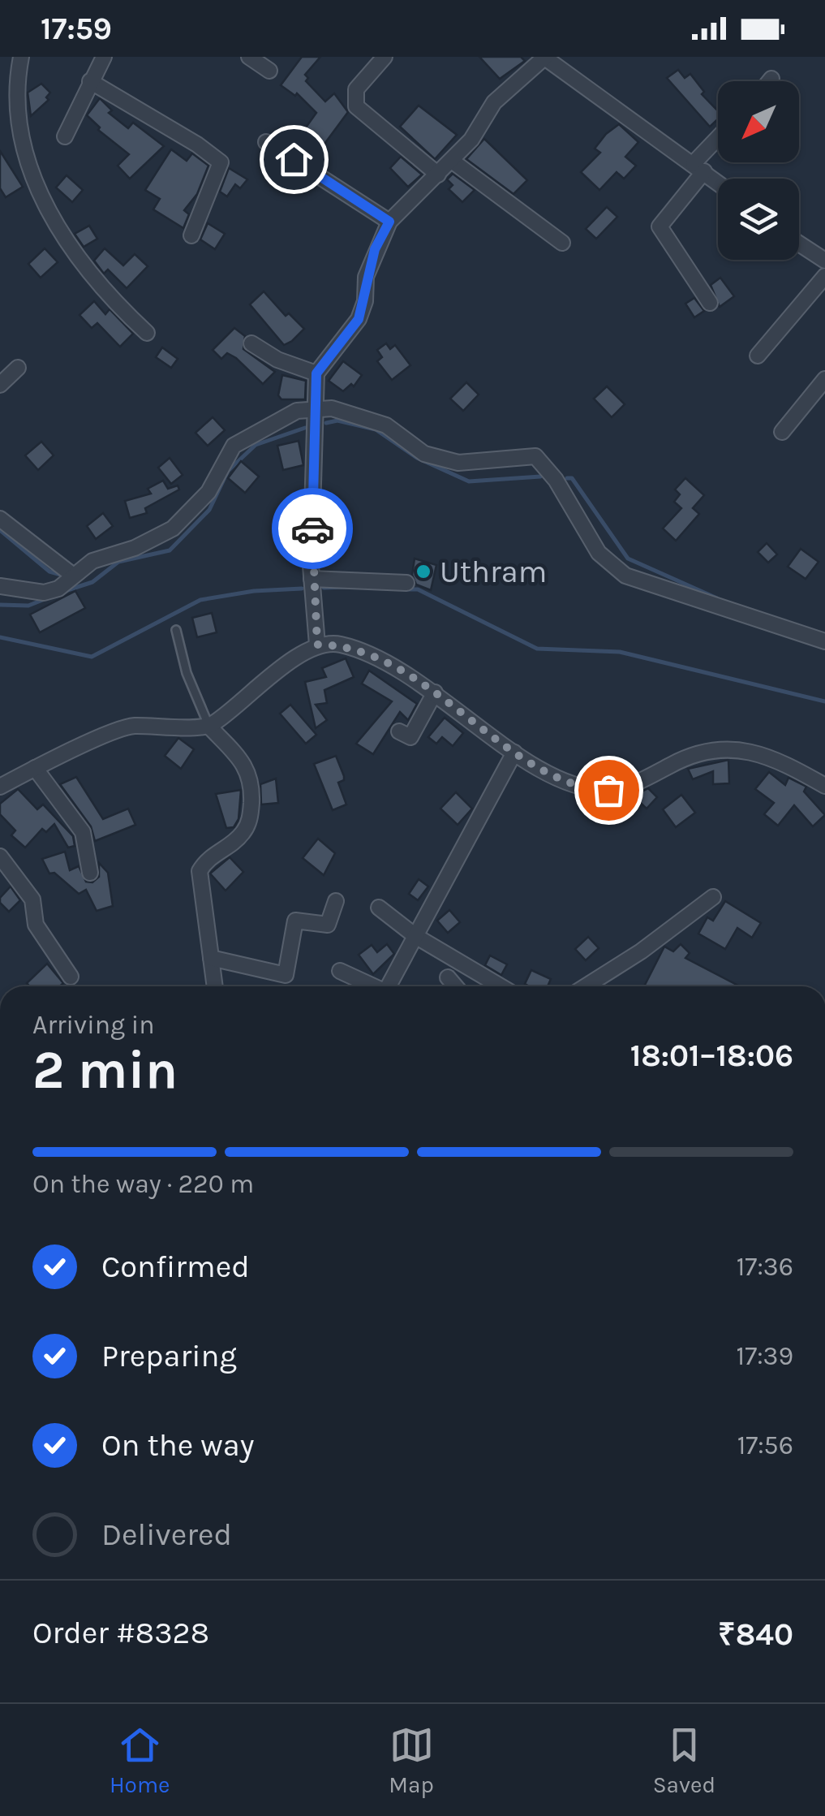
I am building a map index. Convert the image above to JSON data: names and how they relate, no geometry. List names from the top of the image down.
{
  "places": ["Uthram"],
  "north": "bottom left",
  "page": {
    "status": "17:59",
    "heading": ["2 min", "Arriving in", "18:01–18:06"],
    "panel": ["Order #8328", "₹840"],
    "bar": "On the way · 220 m",
    "list": [
      ["Confirmed", "17:36"],
      ["Preparing", "17:39"],
      ["On the way", "17:56"],
      "Delivered"
    ],
    "tabs": ["Home", "Map", "Saved"]
  }
}
